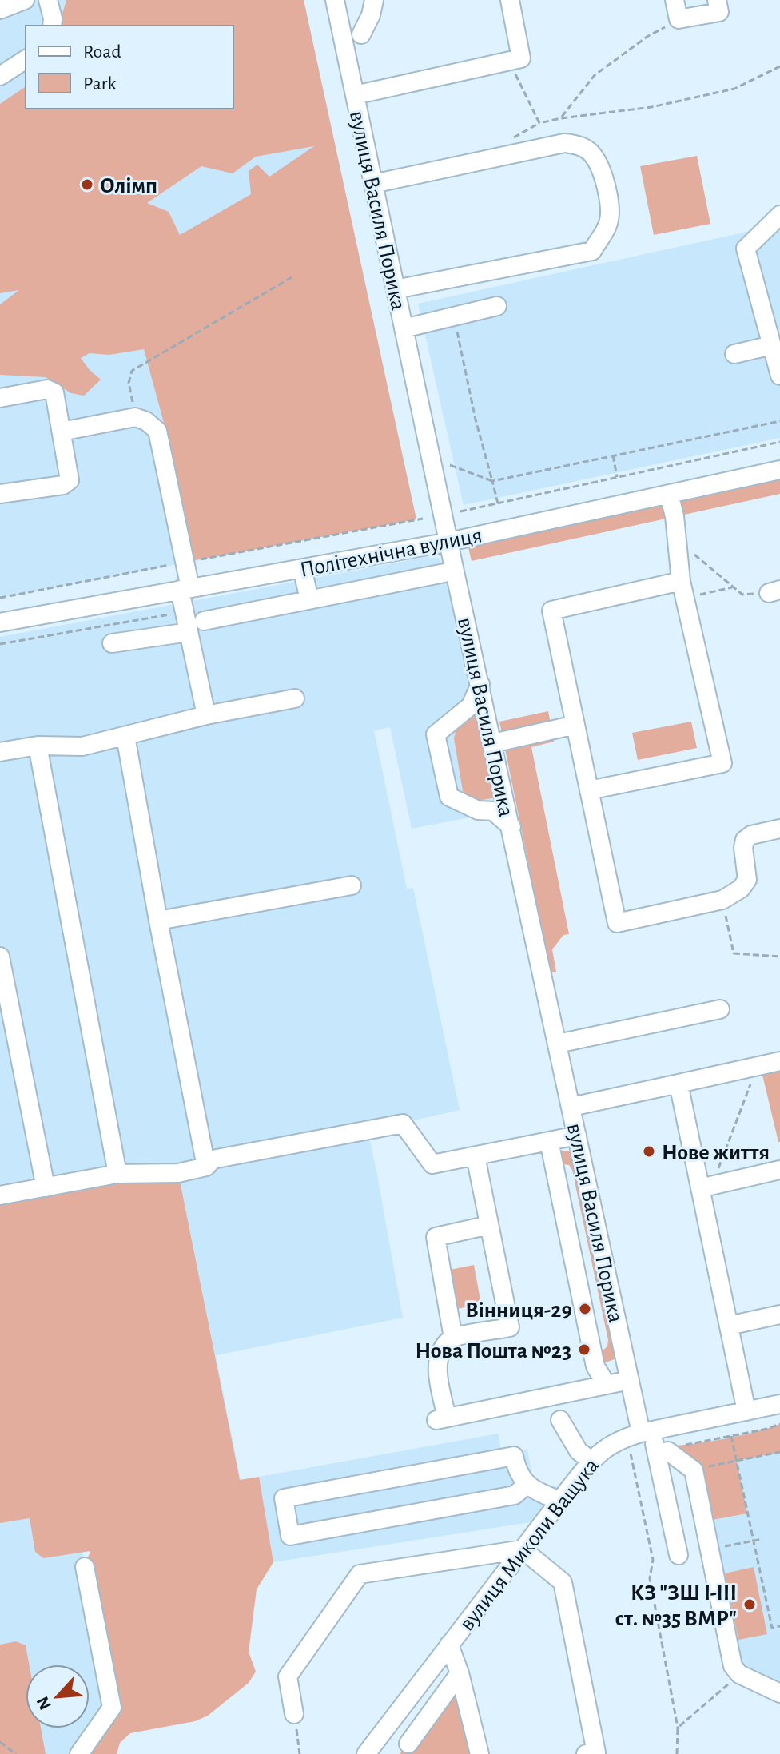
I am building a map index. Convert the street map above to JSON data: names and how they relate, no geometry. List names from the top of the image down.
{
  "streets": {
    "street": ["вулиця Василя Порика", "Політехнічна вулиця", "вулиця Миколи Ващука"]
  },
  "crossings": [
    ["вулиця Василя Порика", "Політехнічна вулиця"],
    ["вулиця Василя Порика", "вулиця Миколи Ващука"]
  ],
  "places": [
    "Олімп",
    "Нове життя",
    "Вінниця-29",
    "Нова Пошта №23",
    "КЗ \"ЗШ І-ІІІ ст. №35 ВМР\""
  ],
  "legend": ["Road", "Park"],
  "north": "bottom left"
}
